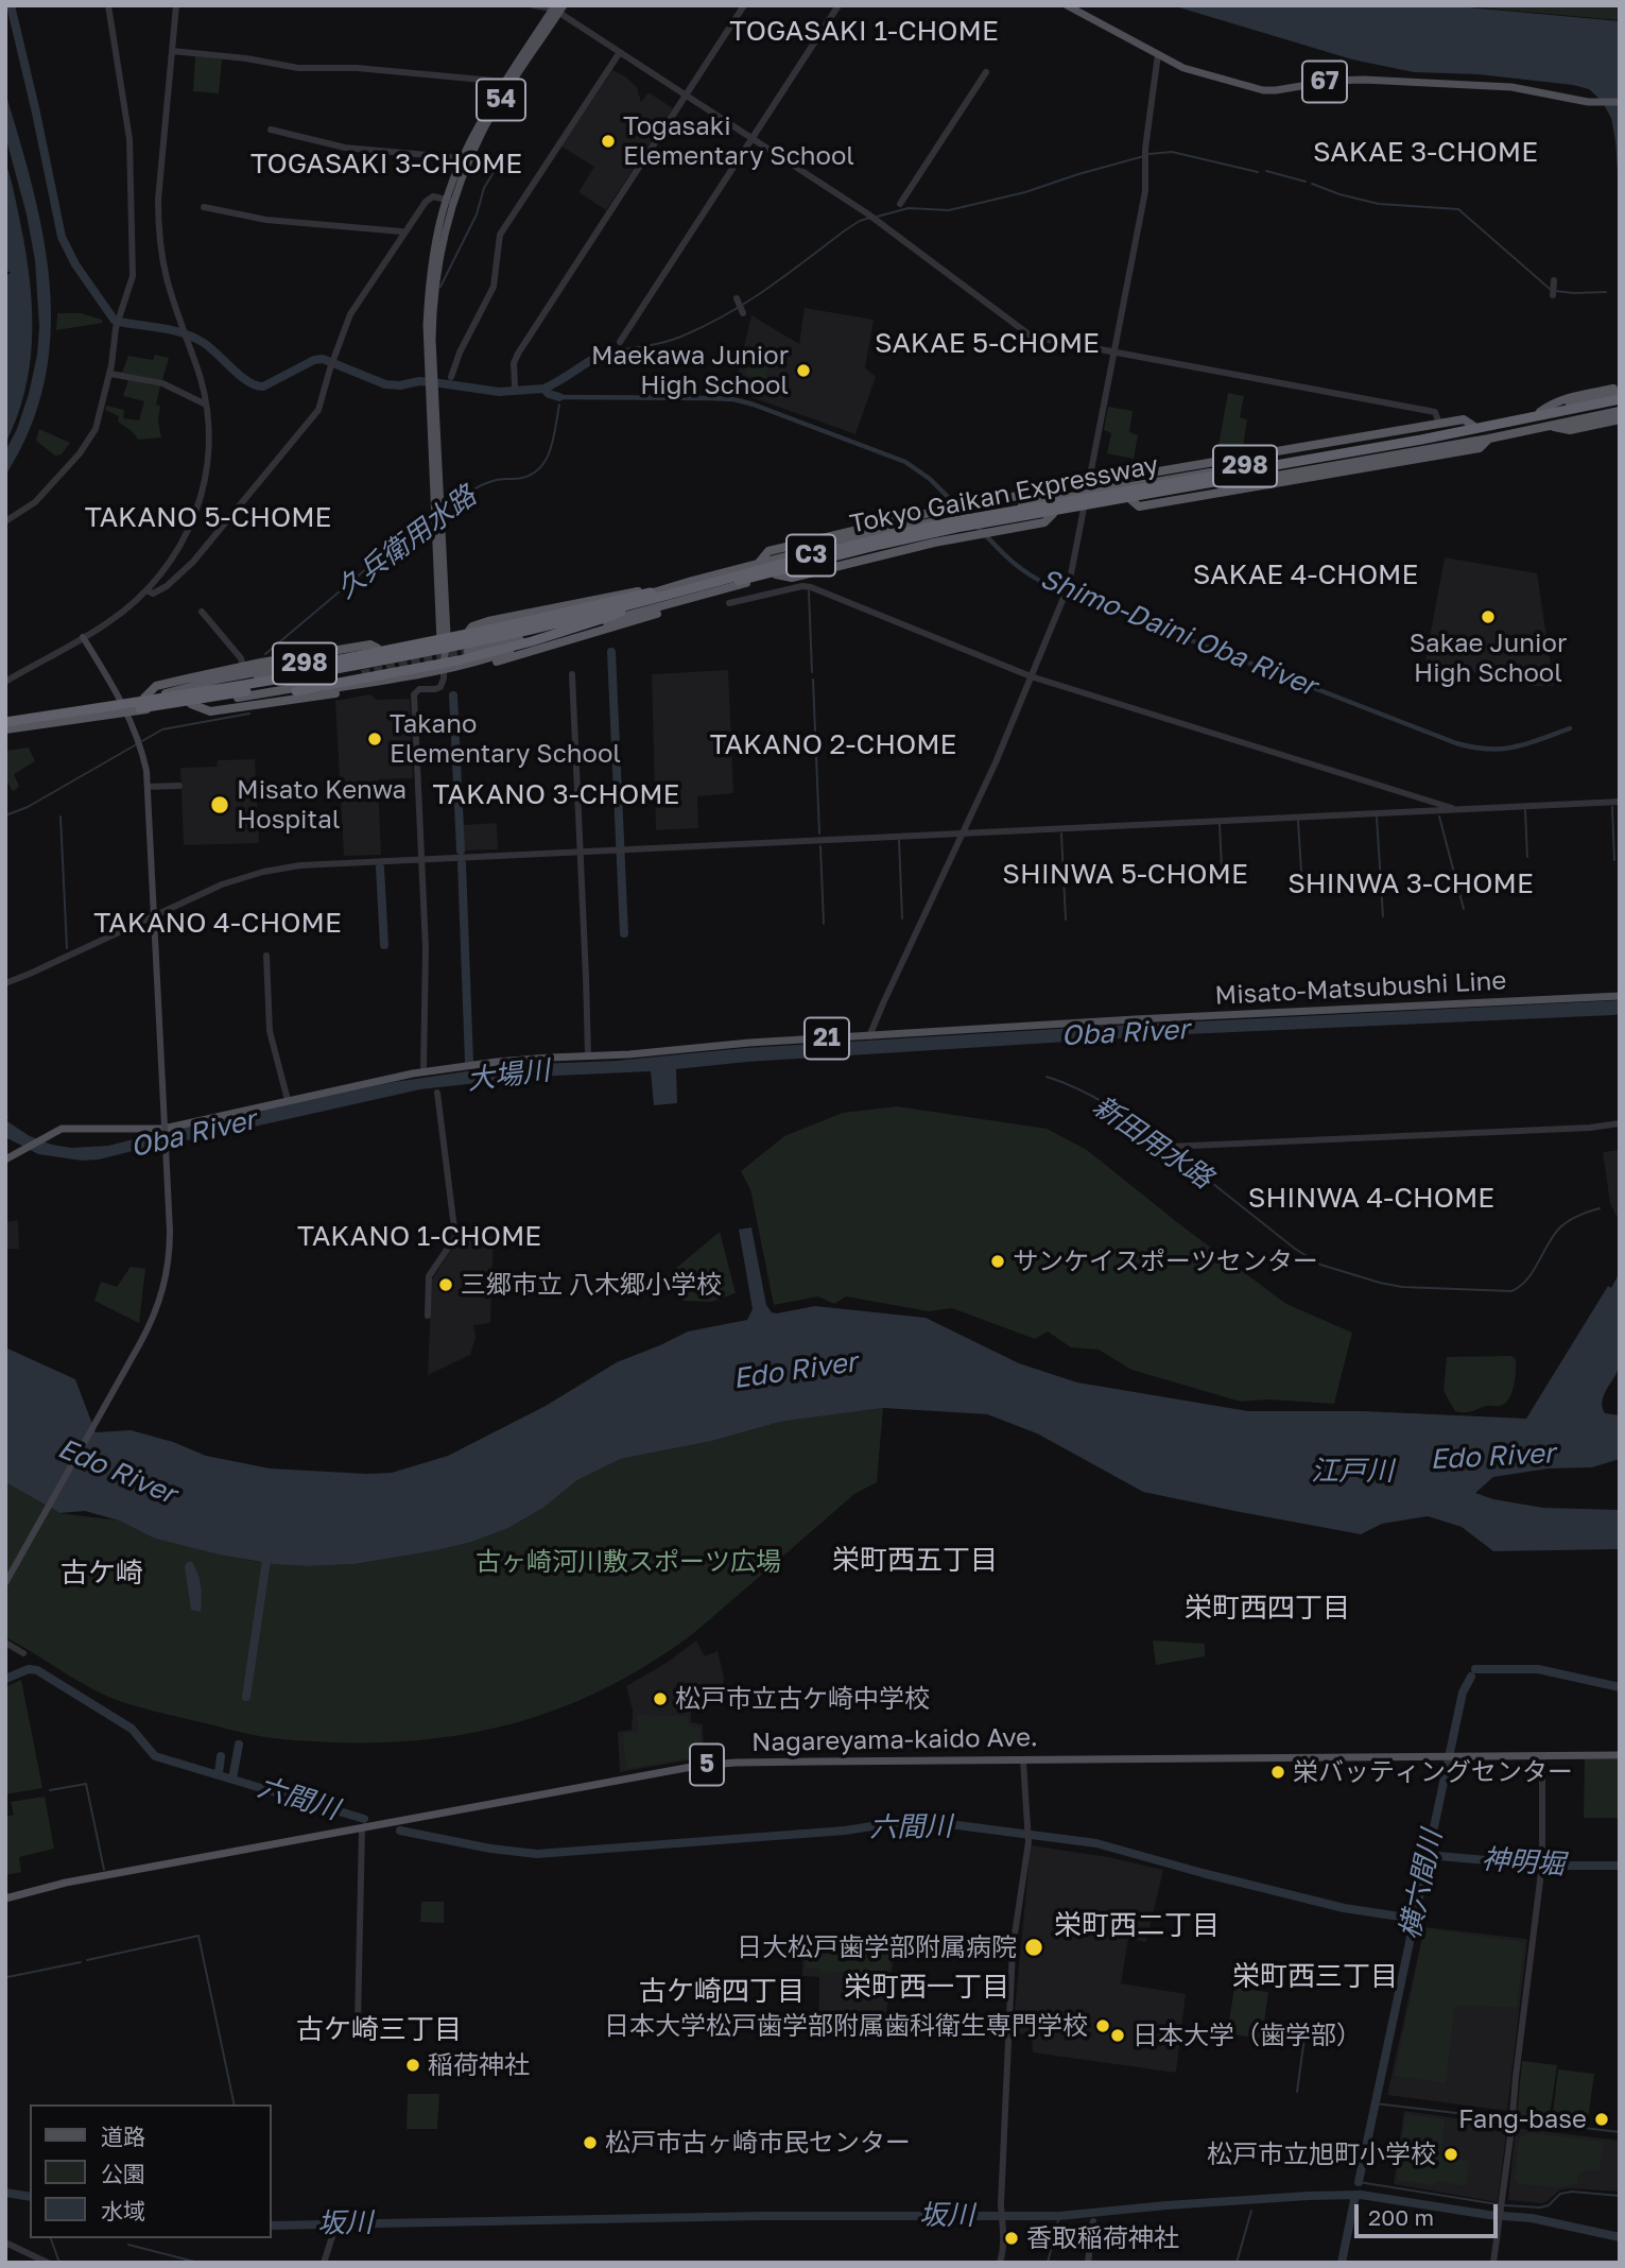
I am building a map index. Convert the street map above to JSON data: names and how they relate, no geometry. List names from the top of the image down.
{
  "streets": {
    "highway": ["298", "Tokyo Gaikan Expressway", "C3"],
    "main road": [
      "67",
      "54",
      "Misato-Matsubushi Line",
      "21",
      "Nagareyama-kaido Ave.",
      "5"
    ]
  },
  "crossings": [
    ["54", "298"],
    ["298", "Tokyo Gaikan Expressway"]
  ],
  "districts": [
    "TOGASAKI 1-CHOME",
    "SAKAE 3-CHOME",
    "TOGASAKI 3-CHOME",
    "SAKAE 5-CHOME",
    "TAKANO 5-CHOME",
    "SAKAE 4-CHOME",
    "TAKANO 2-CHOME",
    "TAKANO 3-CHOME",
    "SHINWA 5-CHOME",
    "SHINWA 3-CHOME",
    "TAKANO 4-CHOME",
    "SHINWA 4-CHOME",
    "TAKANO 1-CHOME",
    "栄町西五丁目",
    "古ケ崎",
    "栄町西四丁目",
    "栄町西二丁目",
    "栄町西三丁目",
    "栄町西一丁目",
    "古ケ崎四丁目",
    "古ケ崎三丁目"
  ],
  "water": [
    "久兵衛用水路",
    "Shimo-Daini Oba River",
    "Oba River",
    "大場川",
    "新田用水路",
    "Edo River",
    "江戸川",
    "六間川",
    "神明堀",
    "横六間川",
    "坂川"
  ],
  "parks": ["古ヶ崎河川敷スポーツ広場"],
  "places": [
    "Togasaki Elementary School",
    "Maekawa Junior High School",
    "Sakae Junior High School",
    "Takano Elementary School",
    "Misato Kenwa Hospital",
    "サンケイスポーツセンター",
    "三郷市立 八木郷小学校",
    "松戸市立古ケ崎中学校",
    "栄バッティングセンター",
    "日大松戸歯学部附属病院",
    "日本大学松戸歯学部附属歯科衛生専門学校",
    "日本大学（歯学部）",
    "稲荷神社",
    "Fang-base",
    "松戸市古ヶ崎市民センター",
    "松戸市立旭町小学校",
    "香取稲荷神社"
  ],
  "legend": ["道路", "公園", "水域"],
  "scale_bar": "200 m"
}
